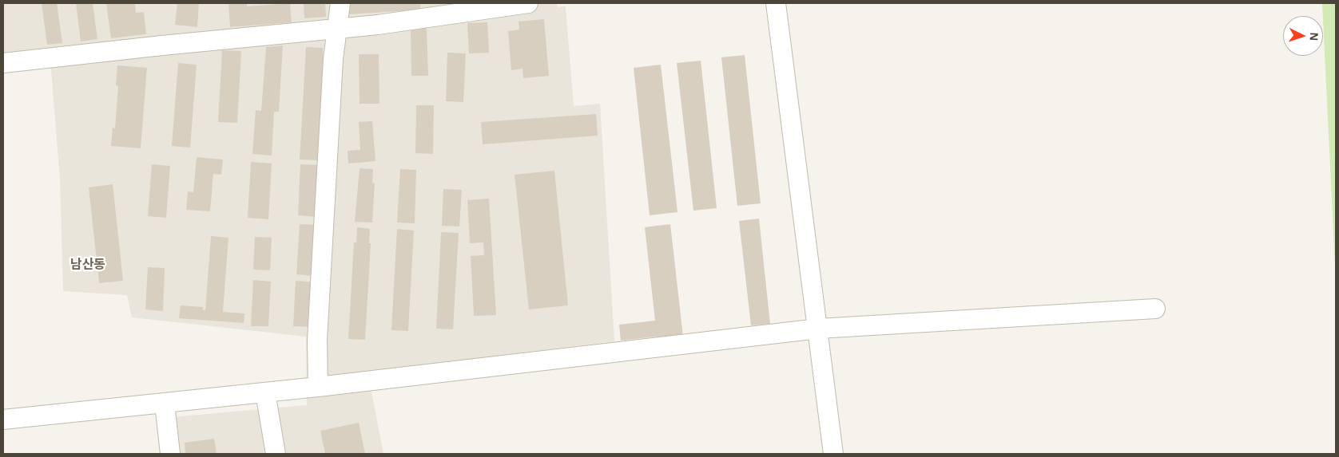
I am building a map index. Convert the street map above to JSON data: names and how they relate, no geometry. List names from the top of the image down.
{
  "districts": ["남산동"],
  "north": "right"
}
